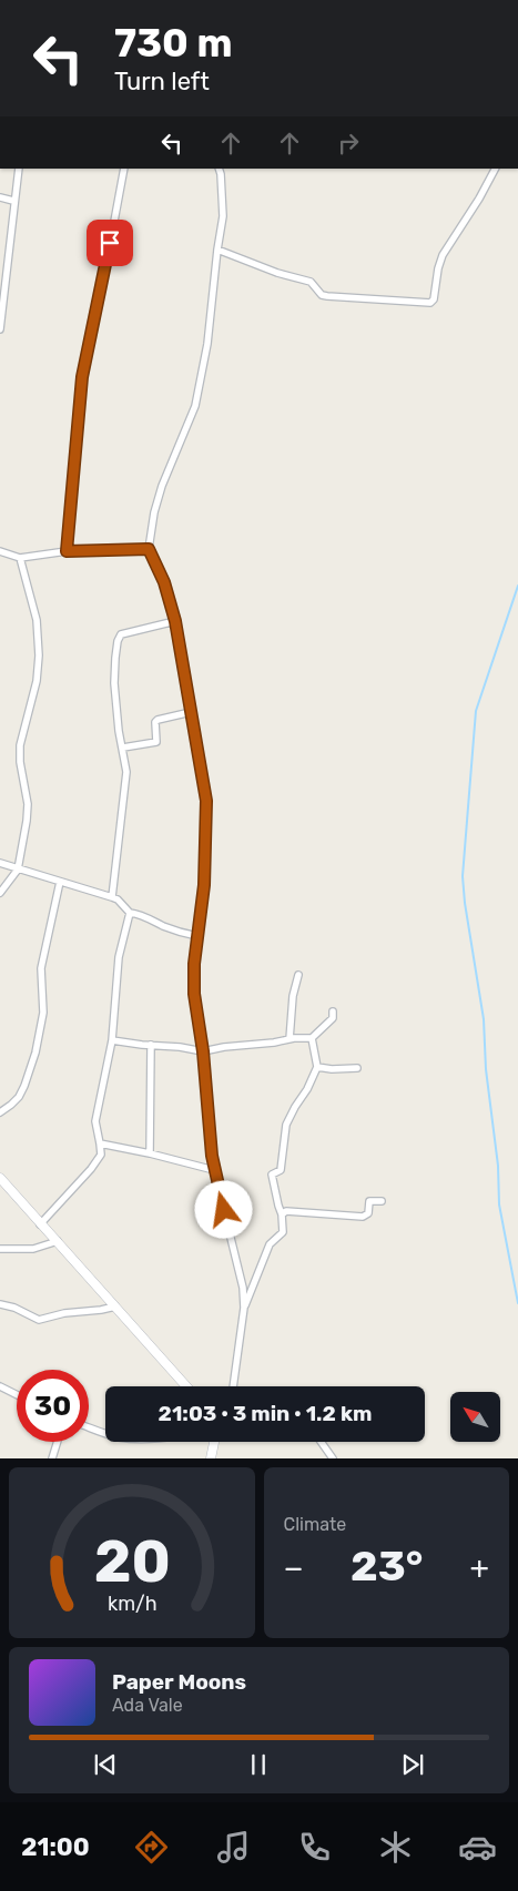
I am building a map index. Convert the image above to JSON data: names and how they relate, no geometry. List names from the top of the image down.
{
  "north": "top left",
  "page": {
    "turn": ["730 m", "Turn left"],
    "limit": "30",
    "trip": "21:03 · 3 min · 1.2 km",
    "tile": "Climate",
    "heat": ["−", "23°", "+"],
    "song": ["Paper Moons", "Ada Vale"],
    "tabs": "21:00",
    "gauge": ["20", "km/h"]
  }
}
